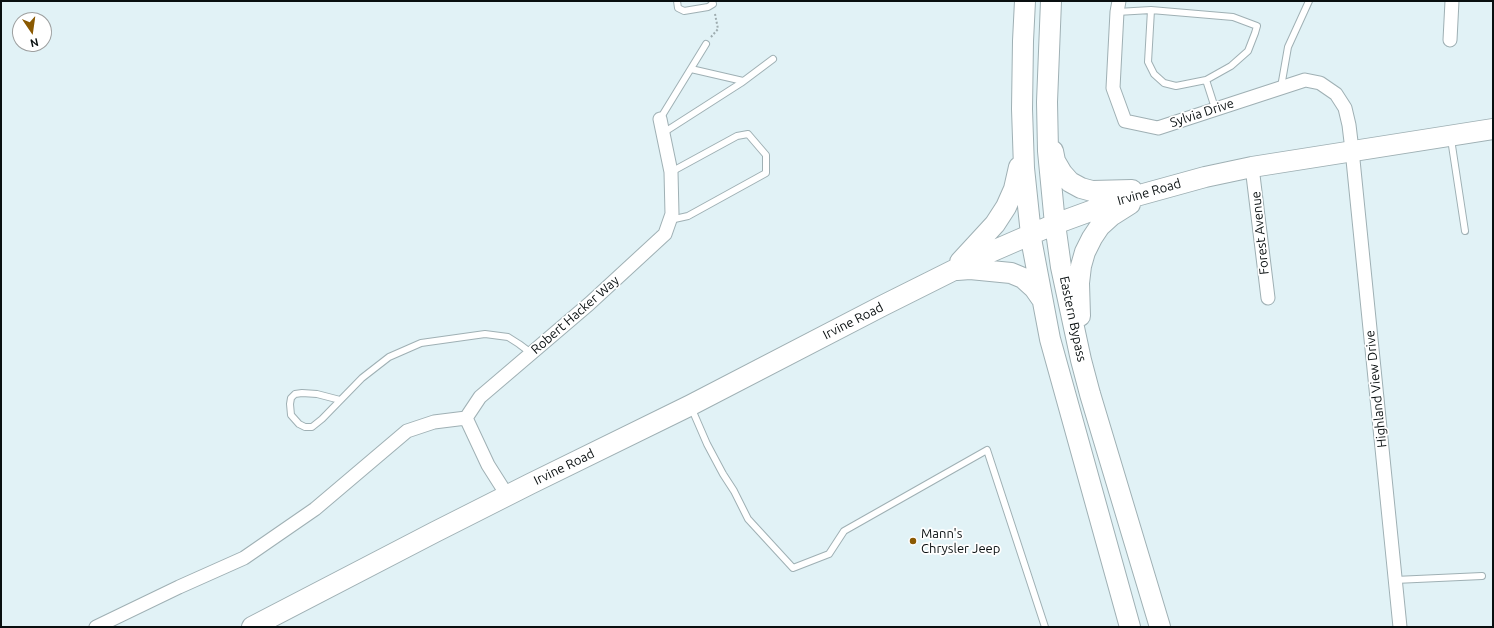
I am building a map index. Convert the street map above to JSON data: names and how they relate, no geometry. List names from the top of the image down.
{
  "streets": {
    "main road": ["Irvine Road", "Eastern Bypass"],
    "street": [
      "Sylvia Drive",
      "Forest Avenue",
      "Robert Hacker Way",
      "Highland View Drive"
    ]
  },
  "crossings": [
    ["Sylvia Drive", "Irvine Road"],
    ["Sylvia Drive", "Highland View Drive"],
    ["Irvine Road", "Forest Avenue"],
    ["Irvine Road", "Eastern Bypass"],
    ["Irvine Road", "Highland View Drive"]
  ],
  "places": ["Mann's Chrysler Jeep"],
  "north": "bottom"
}
